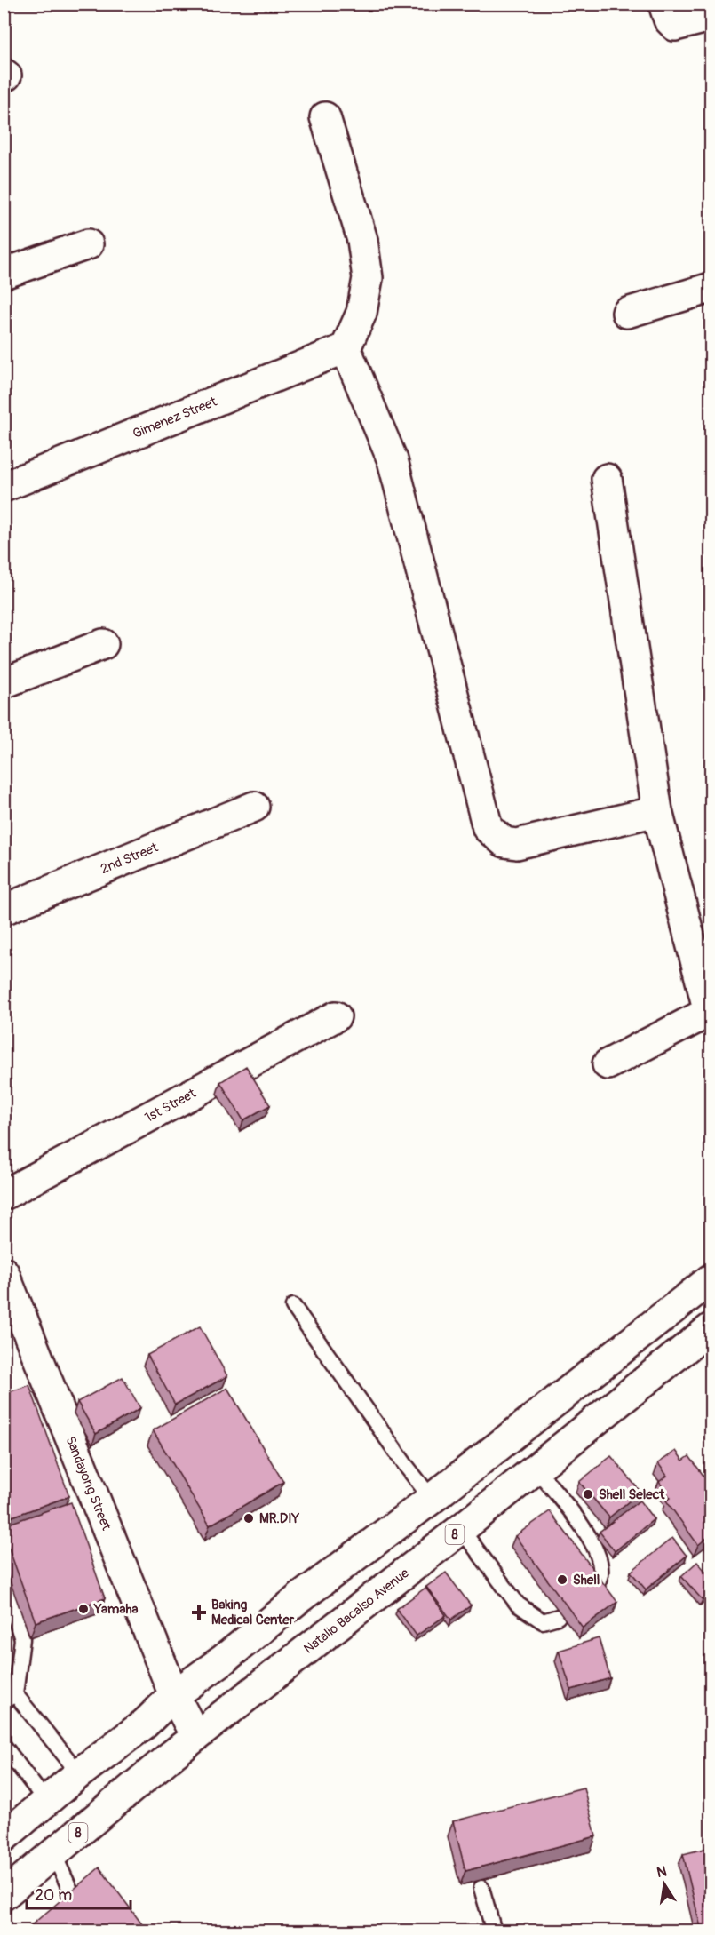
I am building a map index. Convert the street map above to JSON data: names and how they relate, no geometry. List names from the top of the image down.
{
  "streets": {
    "main road": [
      "Gimenez Street",
      "2nd Street",
      "1st Street",
      "Sandayong Street",
      "8",
      "Natalio Bacalso Avenue"
    ]
  },
  "crossings": [
    ["Sandayong Street", "Natalio Bacalso Avenue"]
  ],
  "places": {
    "other": [
      "Shell Select",
      "MR.DIY",
      "Shell",
      "Yamaha"
    ],
    "health": ["Baking Medical Center"]
  },
  "scale_bar": "20 m",
  "north": "top"
}
